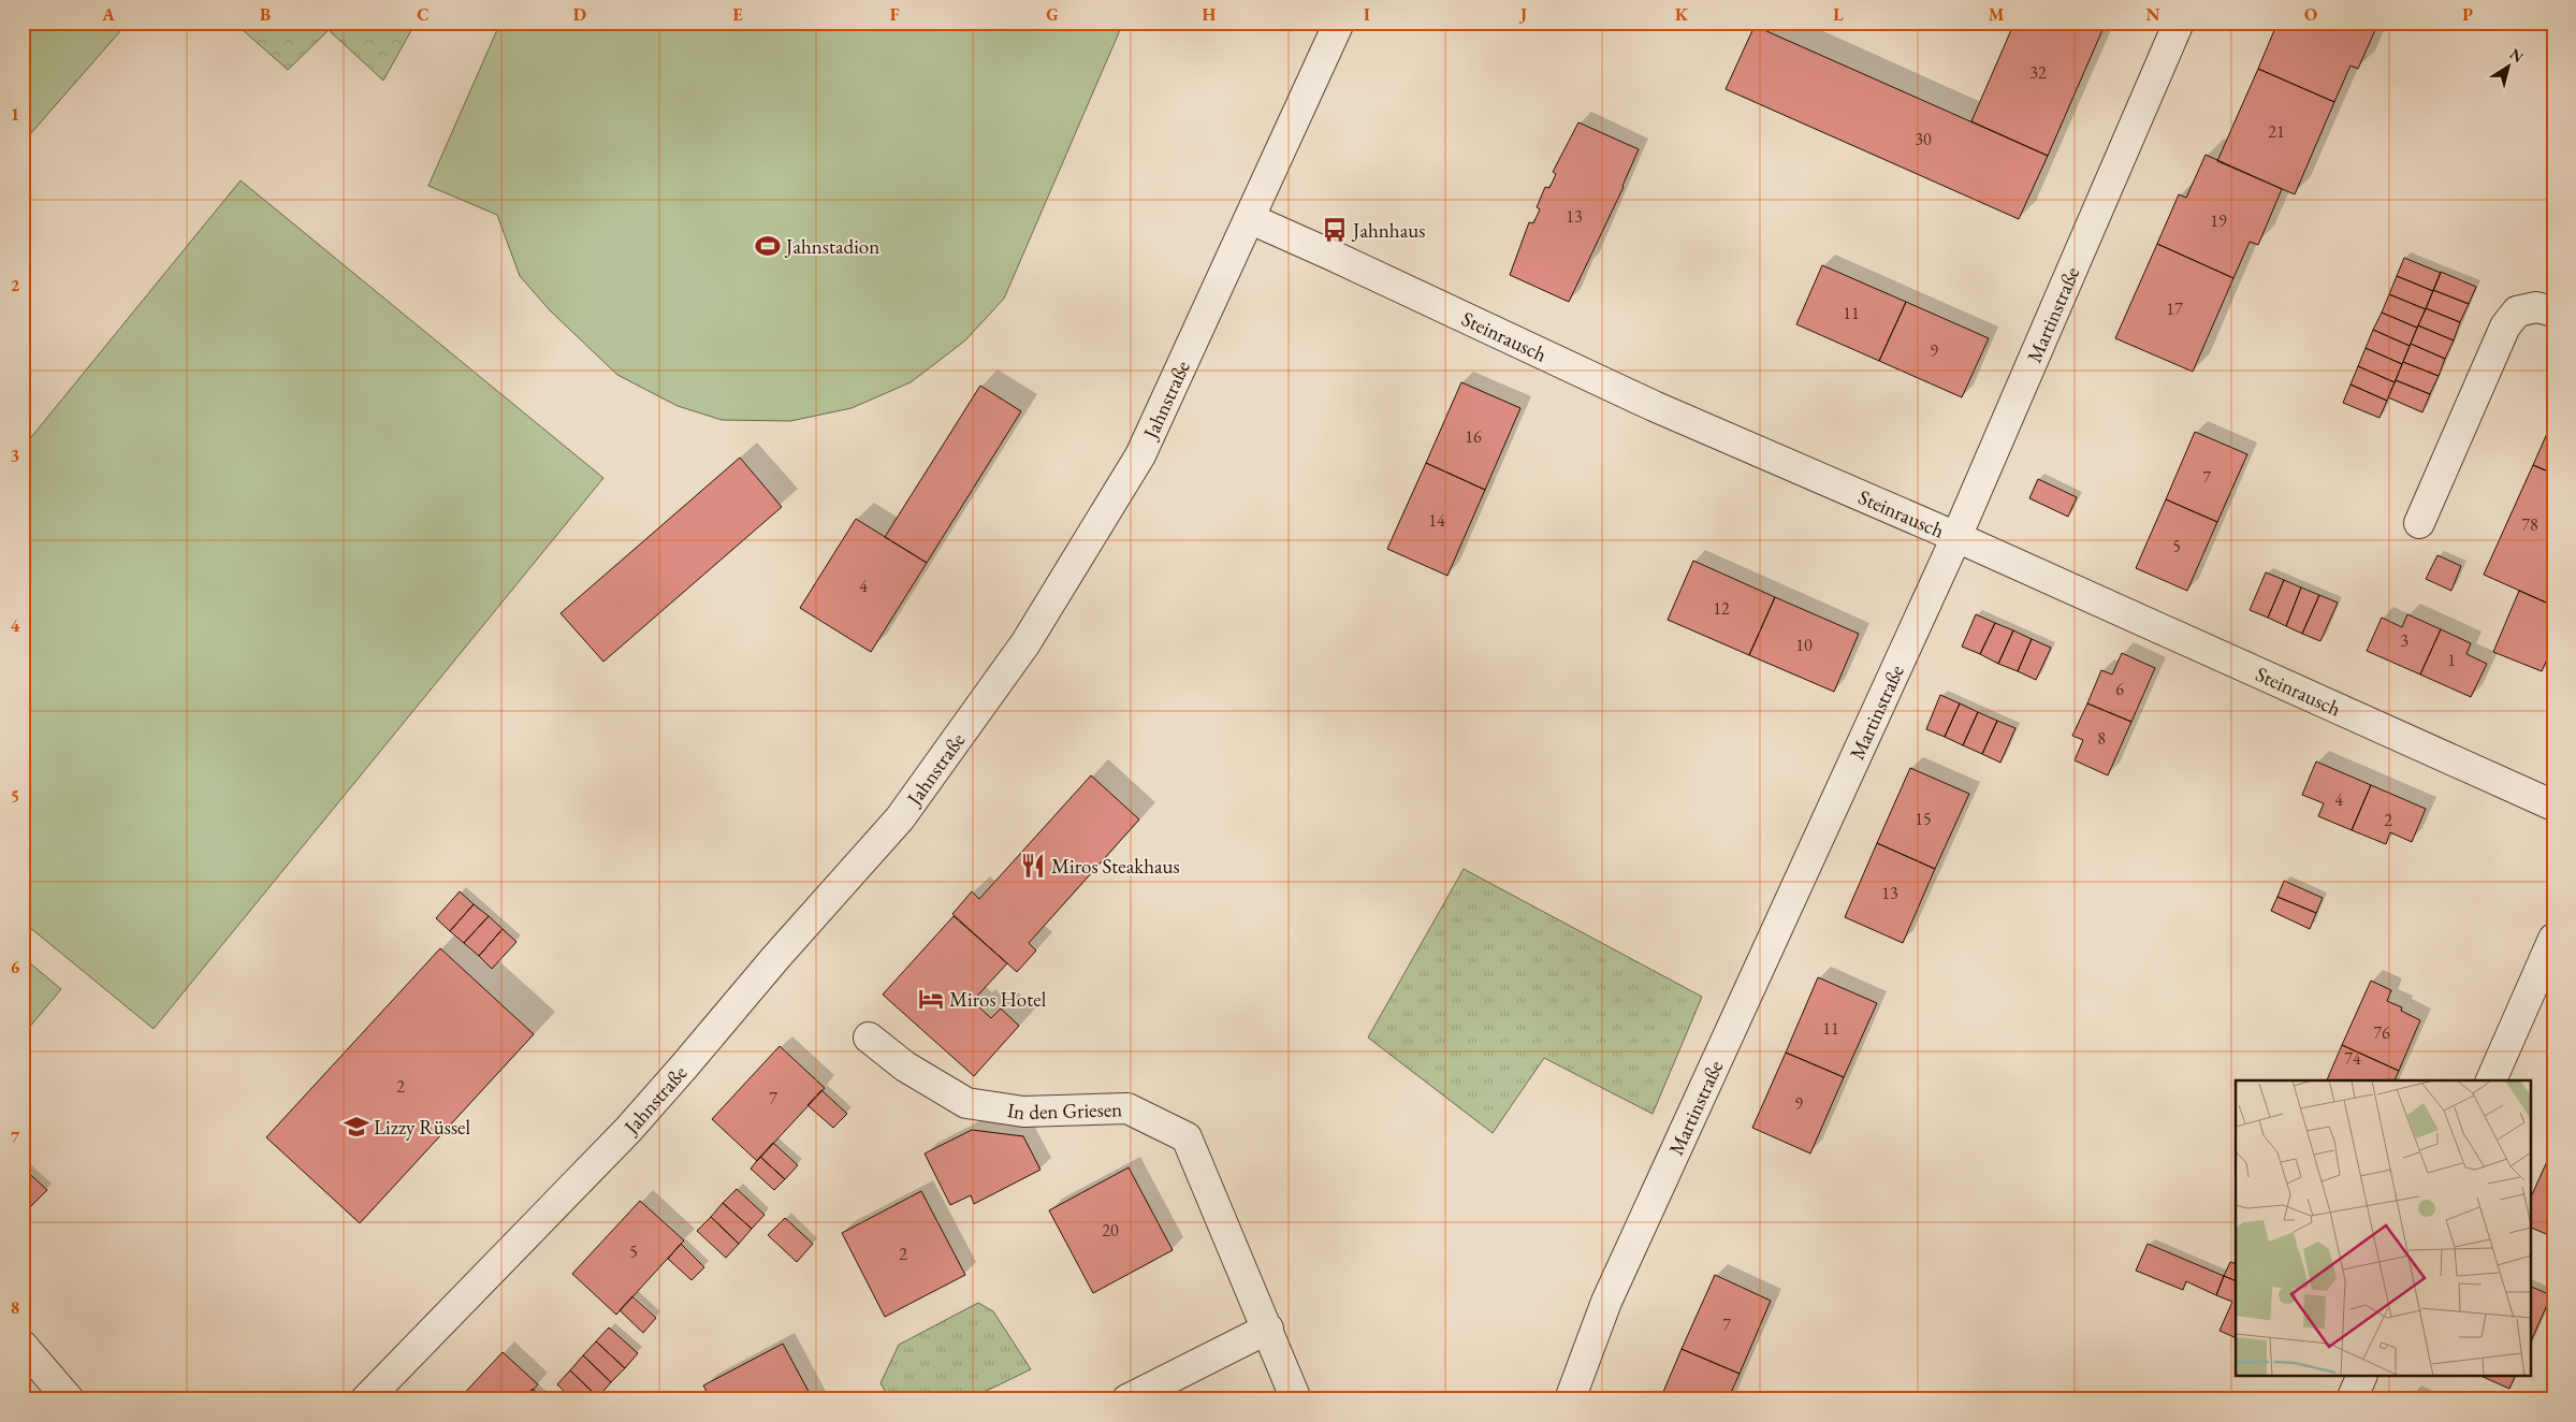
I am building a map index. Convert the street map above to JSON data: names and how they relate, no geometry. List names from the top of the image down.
{
  "streets": {
    "street": [
      "Martinstraße",
      "Steinrausch",
      "Jahnstraße",
      "In den Griesen"
    ]
  },
  "crossings": [
    ["Martinstraße", "Steinrausch"],
    ["Steinrausch", "Jahnstraße"]
  ],
  "places": {
    "bus stop": ["Jahnhaus"],
    "sports": ["Jahnstadion"],
    "restaurant": ["Miros Steakhaus"],
    "hotel": ["Miros Hotel"],
    "school or university": ["Lizzy Rüssel"]
  },
  "house_numbers": [
    "32",
    "21",
    "30",
    "13",
    "19",
    "17",
    "11",
    "9",
    "16",
    "7",
    "14",
    "78",
    "5",
    "4",
    "12",
    "3",
    "10",
    "1",
    "6",
    "8",
    "4",
    "15",
    "2",
    "13",
    "11",
    "76",
    "74",
    "2",
    "7",
    "9",
    "20",
    "5",
    "2",
    "7"
  ],
  "north": "top right",
  "grid": {
    "columns": [
      "A",
      "B",
      "C",
      "D",
      "E",
      "F",
      "G",
      "H",
      "I",
      "J",
      "K",
      "L",
      "M",
      "N",
      "O",
      "P"
    ],
    "rows": [
      "1",
      "2",
      "3",
      "4",
      "5",
      "6",
      "7",
      "8"
    ]
  }
}
